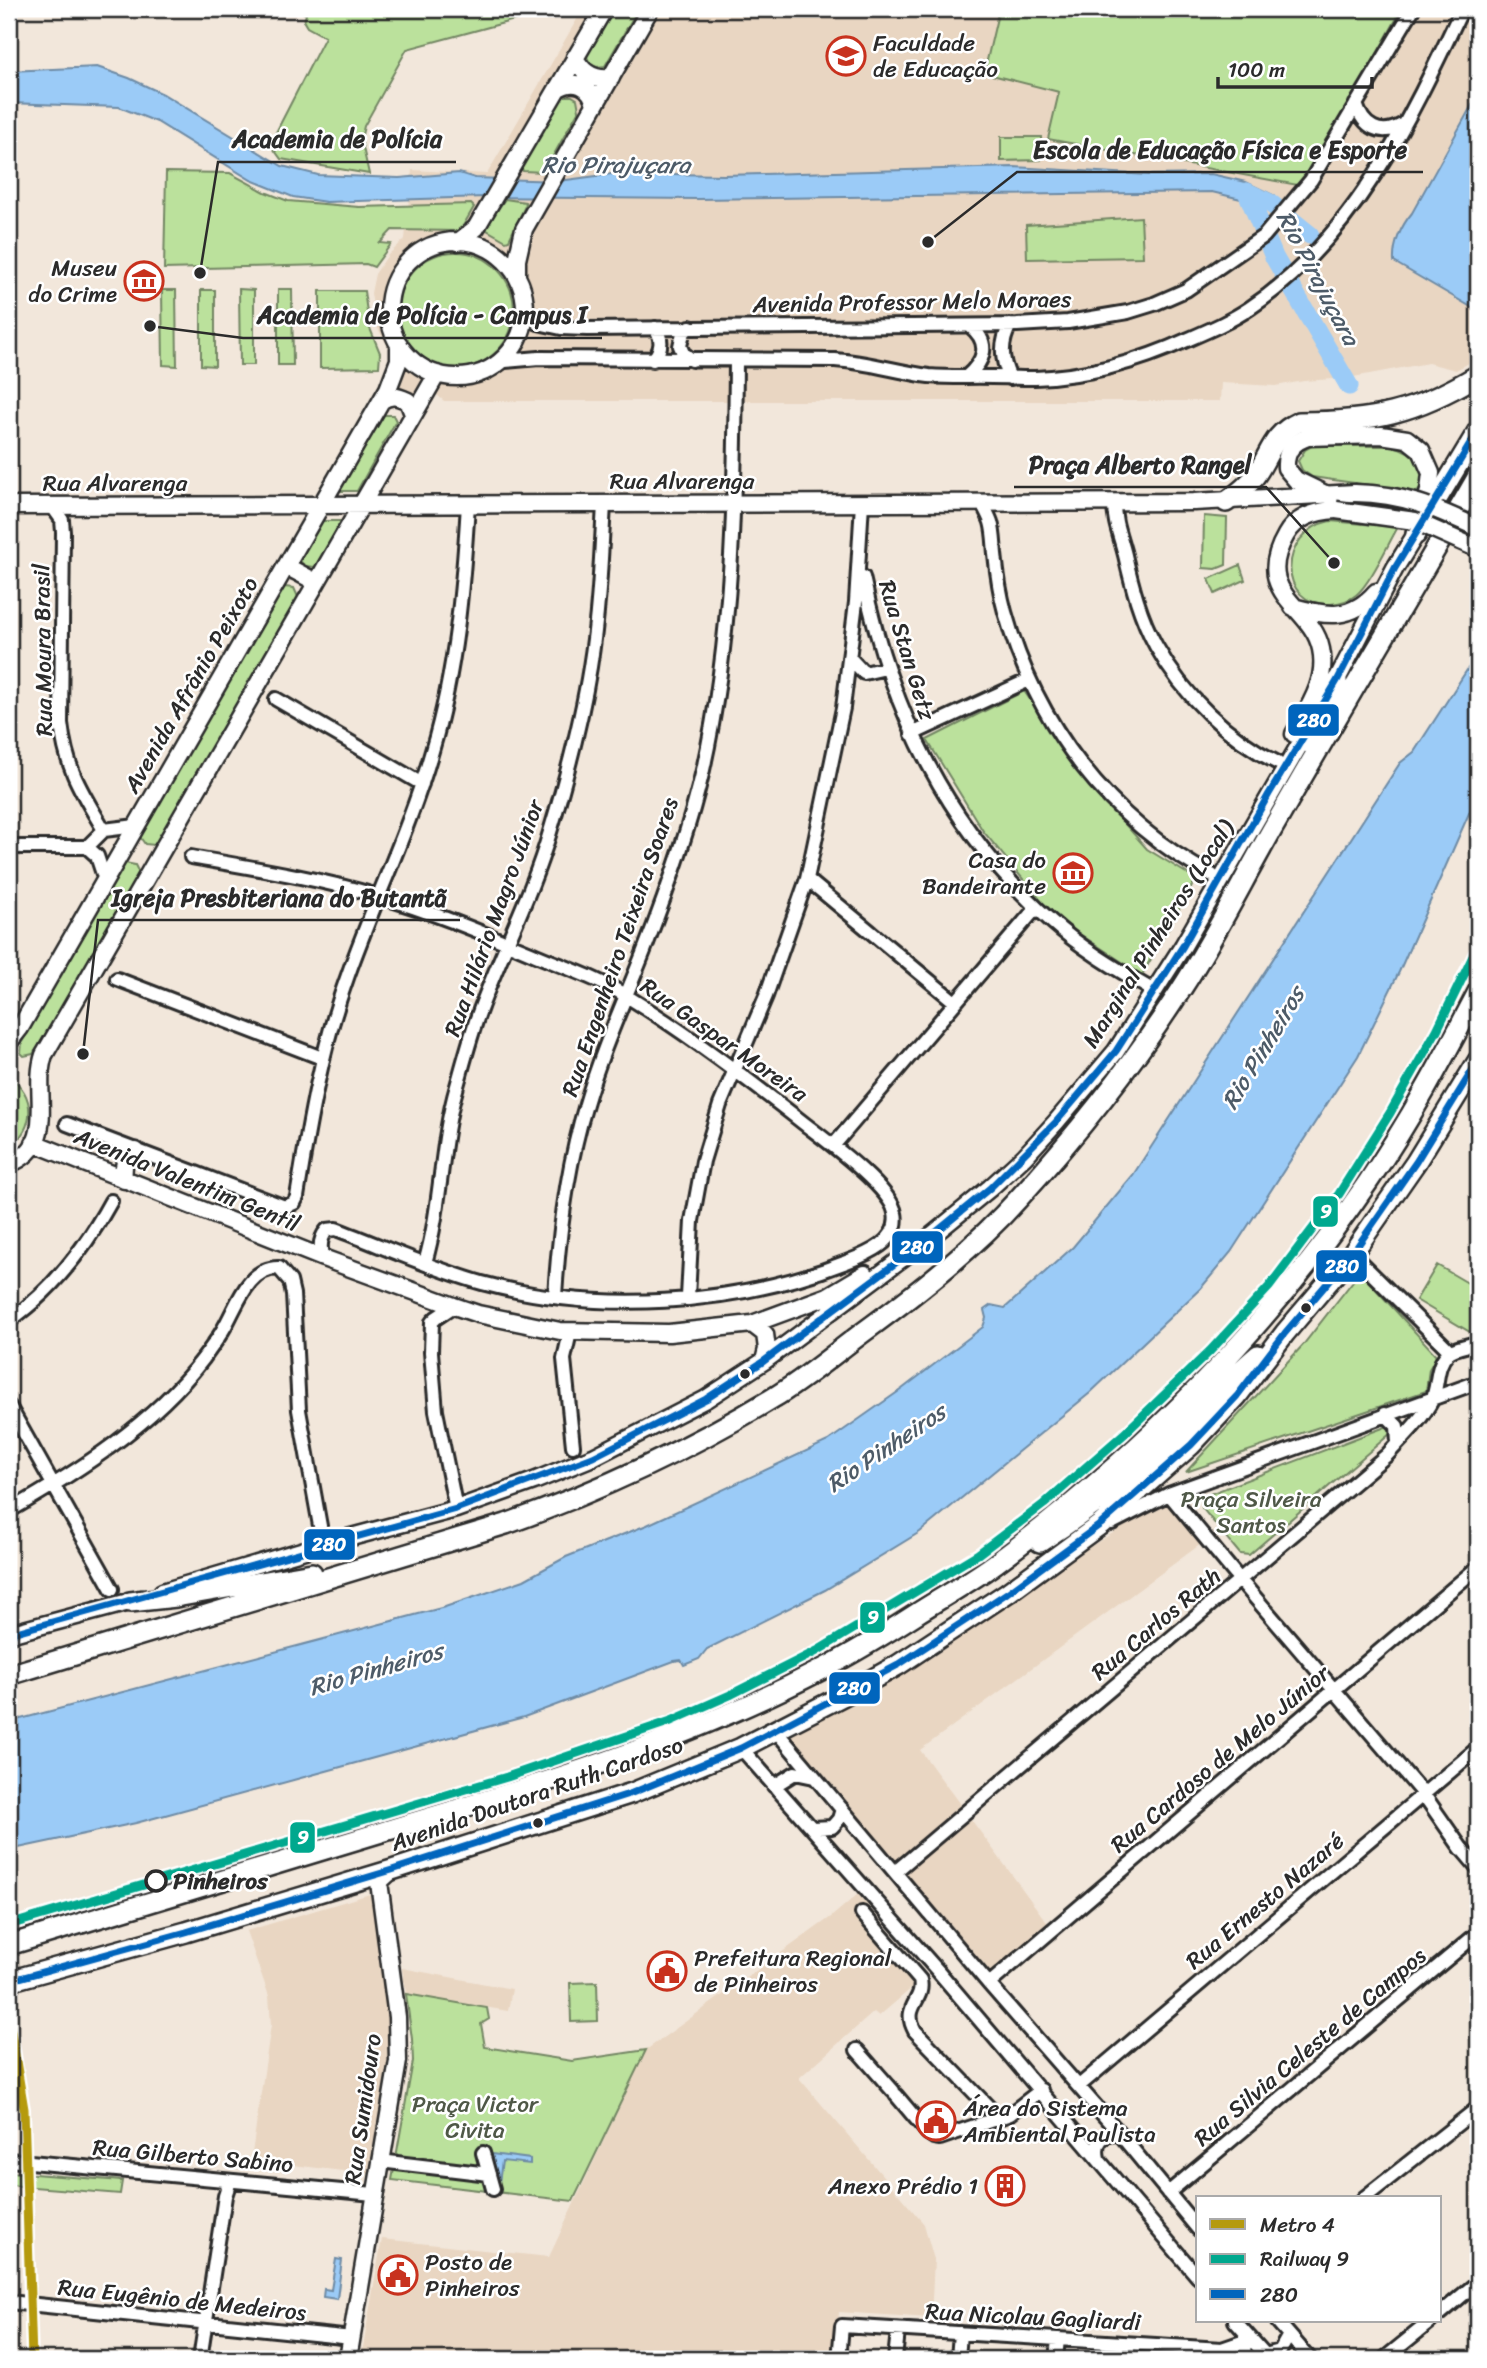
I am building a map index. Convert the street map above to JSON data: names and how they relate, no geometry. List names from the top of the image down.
{
  "streets": {
    "highway": ["Avenida Doutora Ruth Cardoso"],
    "main road": [
      "Rua Alvarenga",
      "Avenida Afrânio Peixoto",
      "Marginal Pinheiros (Local)",
      "Avenida Valentim Gentil",
      "Rua Sumidouro"
    ],
    "street": [
      "Avenida Professor Melo Moraes",
      "Rua Moura Brasil",
      "Rua Stan Getz",
      "Rua Hilário Magro Júnior",
      "Rua Engenheiro Teixeira Soares",
      "Rua Gaspar Moreira",
      "Rua Carlos Rath",
      "Rua Cardoso de Melo Júnior",
      "Rua Ernesto Nazaré",
      "Rua Silvia Celeste de Campos",
      "Rua Gilberto Sabino",
      "Rua Eugênio de Medeiros",
      "Rua Nicolau Gagliardi"
    ]
  },
  "crossings": [
    ["Avenida Professor Melo Moraes", "Avenida Afrânio Peixoto"],
    ["Rua Alvarenga", "Rua Moura Brasil"],
    ["Rua Alvarenga", "Avenida Afrânio Peixoto"],
    ["Rua Alvarenga", "Rua Hilário Magro Júnior"],
    ["Rua Alvarenga", "Marginal Pinheiros (Local)"],
    ["Rua Alvarenga", "Rua Engenheiro Teixeira Soares"],
    ["Rua Stan Getz", "Avenida Valentim Gentil"],
    ["Rua Hilário Magro Júnior", "Rua Gaspar Moreira"],
    ["Rua Hilário Magro Júnior", "Avenida Valentim Gentil"],
    ["Rua Engenheiro Teixeira Soares", "Rua Gaspar Moreira"],
    ["Rua Engenheiro Teixeira Soares", "Avenida Valentim Gentil"],
    ["Rua Gaspar Moreira", "Avenida Valentim Gentil"],
    ["Avenida Doutora Ruth Cardoso", "Rua Sumidouro"],
    ["Rua Sumidouro", "Rua Gilberto Sabino"],
    ["Rua Sumidouro", "Rua Eugênio de Medeiros"]
  ],
  "water": ["Rio Pirajuçara", "Rio Pinheiros"],
  "parks": ["Praça Silveira Santos", "Praça Victor Civita"],
  "places": {
    "school or university": ["Faculdade de Educação"],
    "other": [
      "Escola de Educação Física e Esporte",
      "Academia de Polícia",
      "Academia de Polícia - Campus I",
      "Praça Alberto Rangel",
      "Igreja Presbiteriana do Butantã",
      "Pinheiros"
    ],
    "museum": ["Museu do Crime", "Casa do Bandeirante"],
    "public building": ["Prefeitura Regional de Pinheiros", "Área do Sistema Ambiental Paulista", "Posto de Pinheiros"],
    "building": ["Anexo Prédio 1"]
  },
  "lines": ["transit line 280", "rail line 9", "metro line 4"],
  "legend": ["Metro 4", "Railway 9", "280"],
  "scale_bar": "100 m"
}
